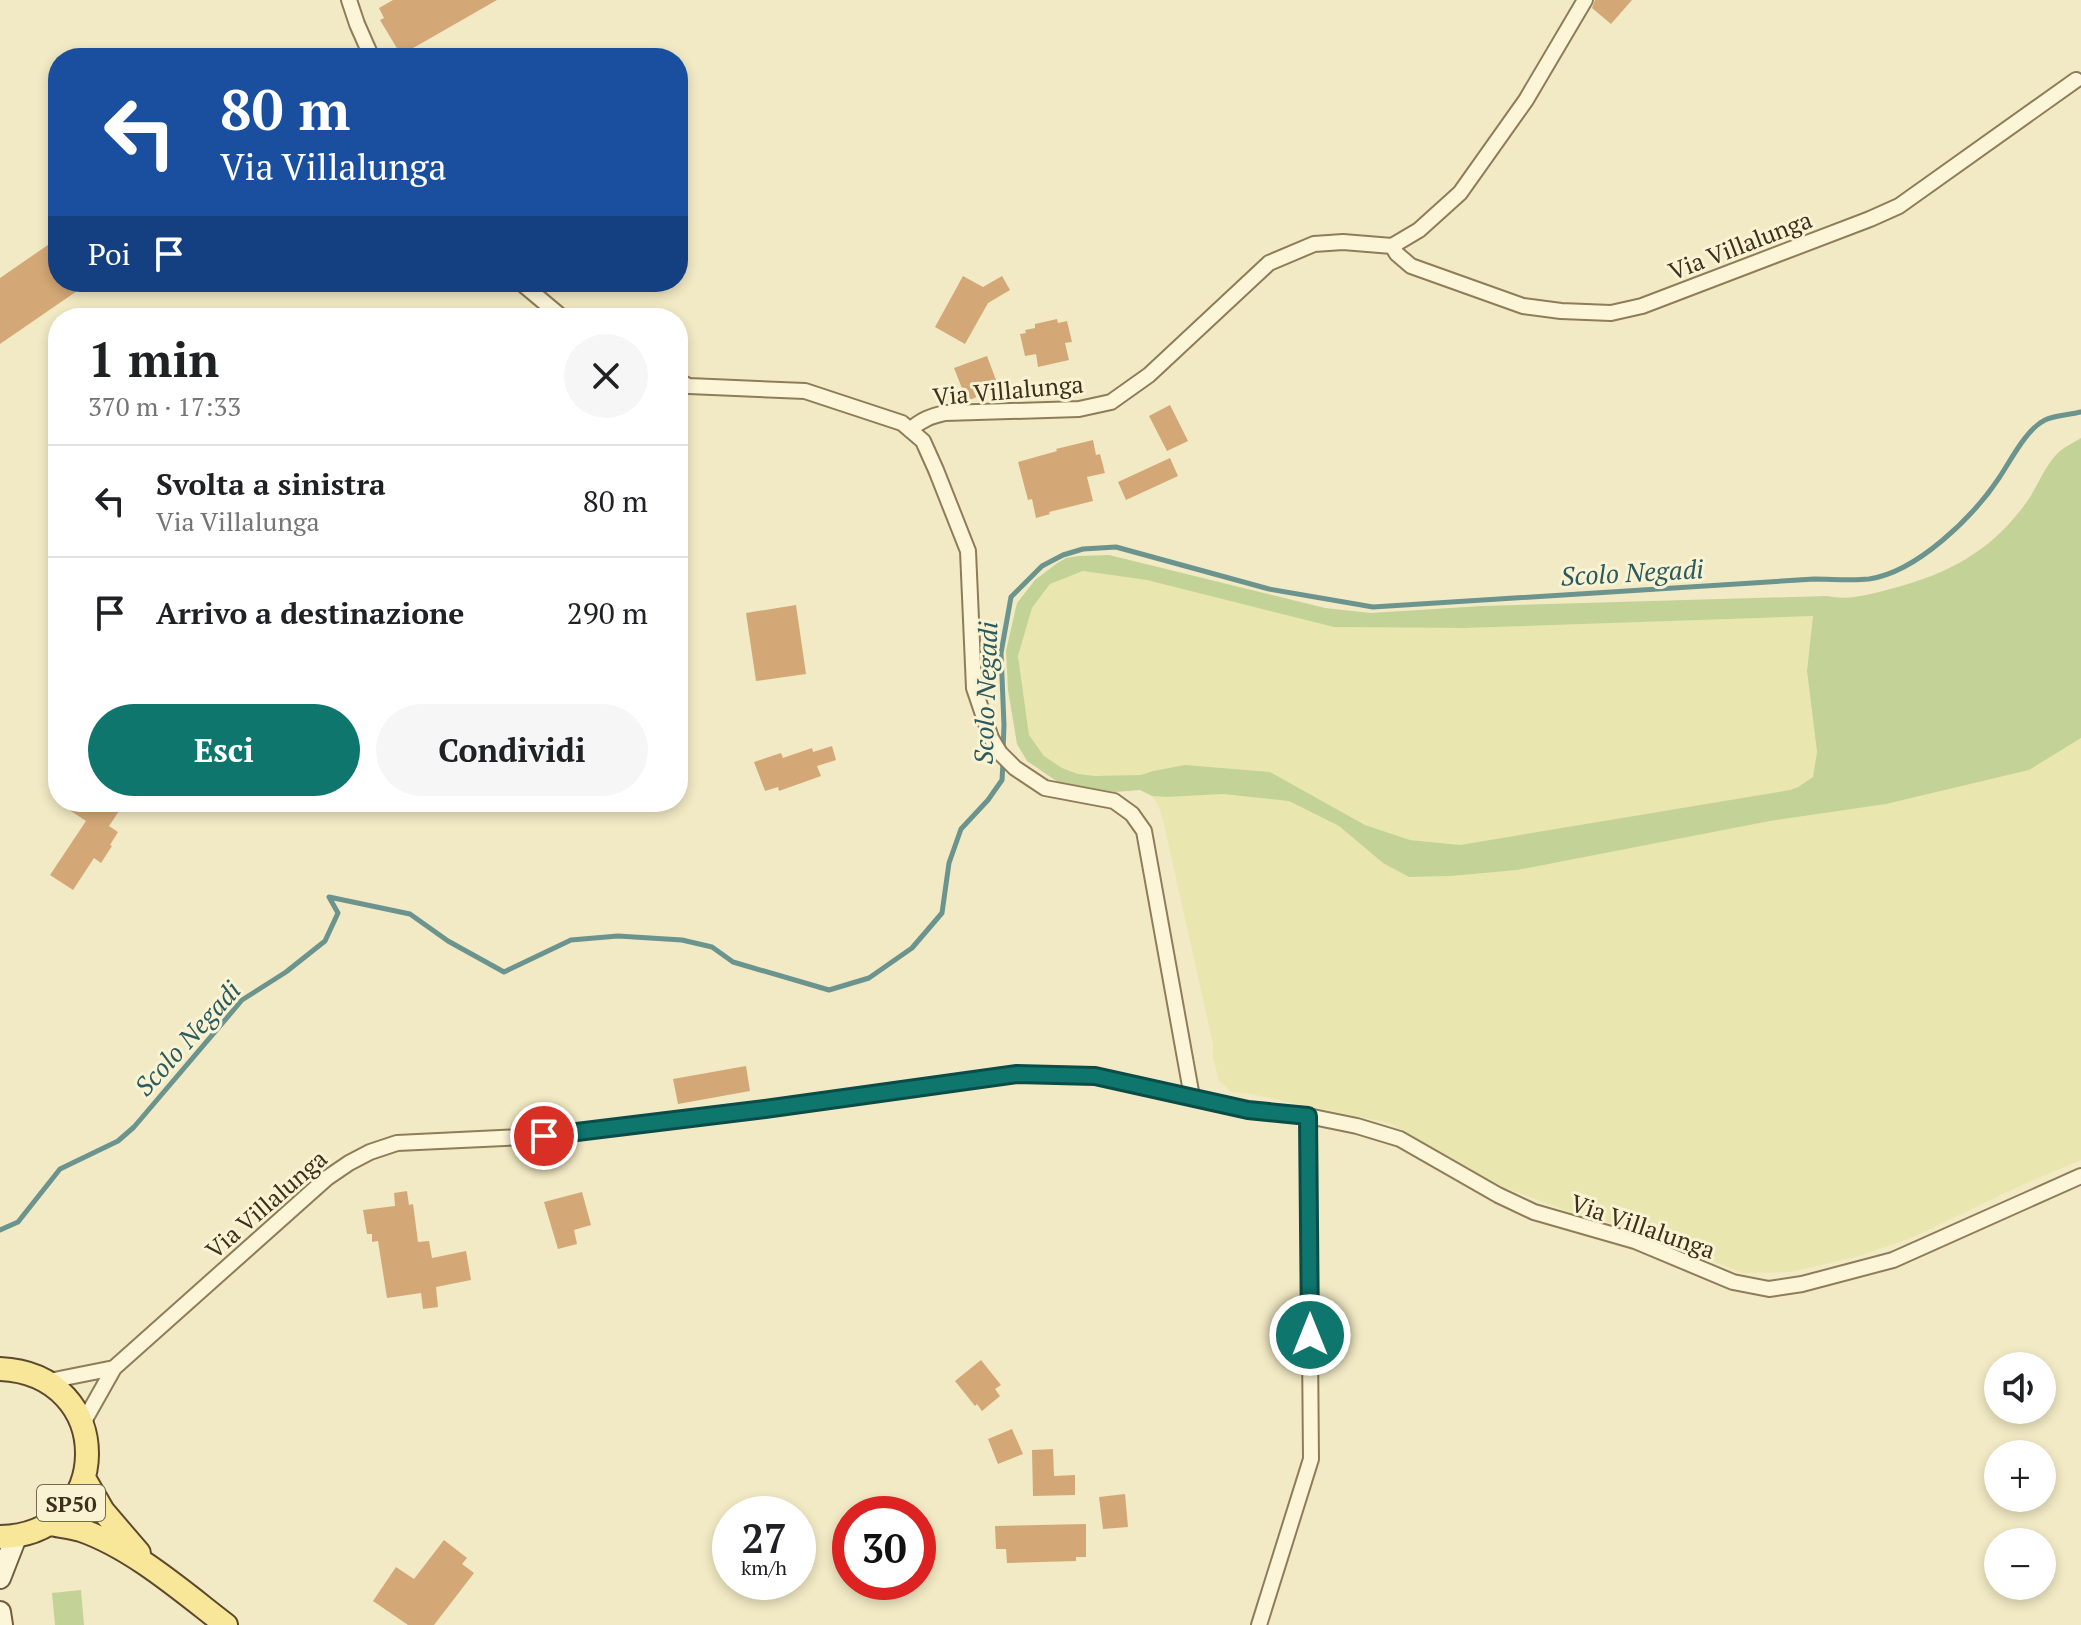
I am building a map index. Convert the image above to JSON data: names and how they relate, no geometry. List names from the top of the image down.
{
  "streets": {
    "main road": ["SP50"],
    "street": ["Via Villalunga"]
  },
  "water": ["Scolo Negadi"],
  "page": {
    "turn": ["80 m", "Via Villalunga"],
    "then": "Poi",
    "heading": ["1 min", "370 m · 17:33"],
    "list": [
      {
        "name": "Svolta a sinistra",
        "note": "Via Villalunga",
        "value": "80 m"
      },
      {
        "name": "Arrivo a destinazione",
        "value": "290 m"
      }
    ],
    "buttons": ["Esci", "Condividi"],
    "map_buttons": ["+", "−"],
    "speed": "27 km/h",
    "limit": "30"
  }
}
